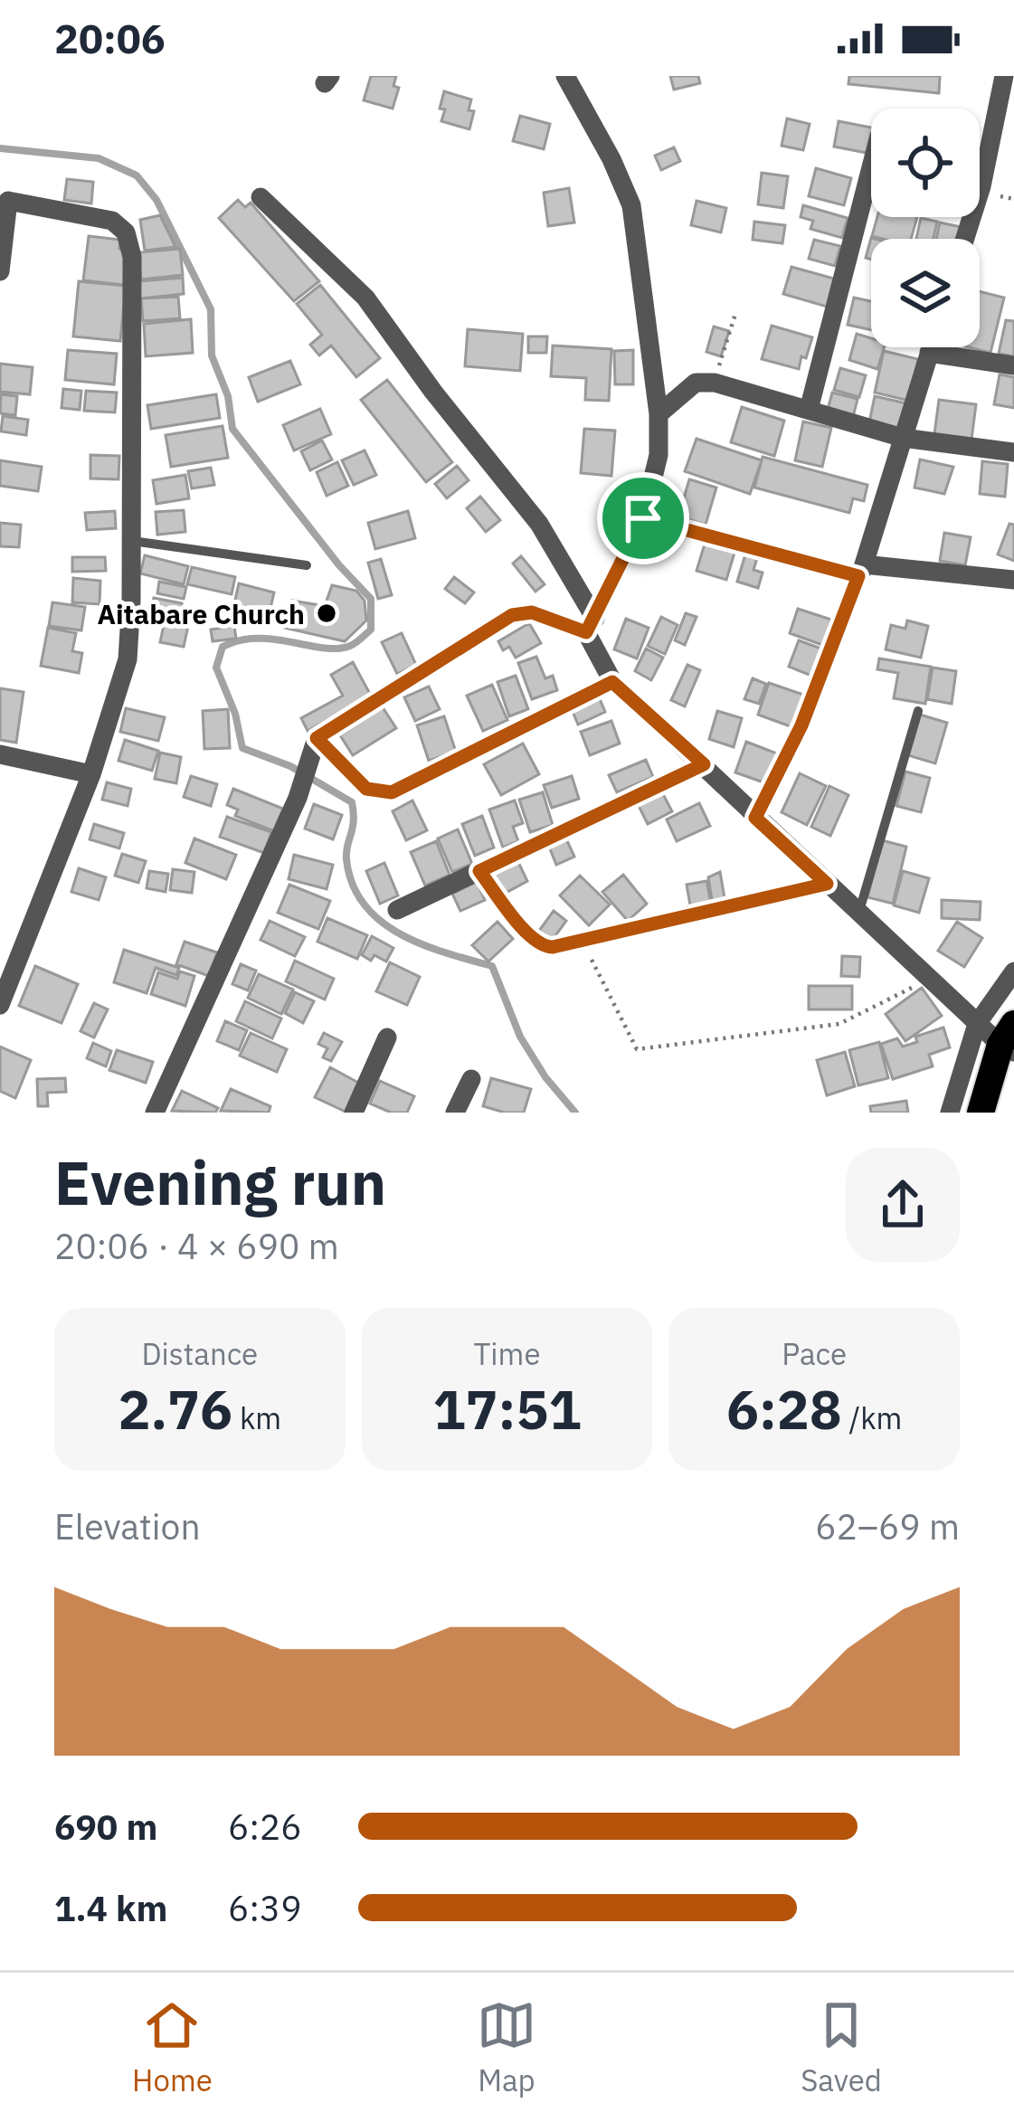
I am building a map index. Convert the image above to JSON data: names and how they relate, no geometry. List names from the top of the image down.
{
  "places": ["Aitabare Church"],
  "page": {
    "status": "20:06",
    "heading": ["Evening run", "20:06 · 4 × 690 m"],
    "stats": [
      ["Distance", "2.76 km"],
      ["Time", "17:51"],
      ["Pace", "6:28 /km"]
    ],
    "chart": ["Elevation", "62–69 m"],
    "list": [
      {
        "name": "690 m",
        "note": "6:26"
      },
      {
        "name": "1.4 km",
        "note": "6:39"
      }
    ],
    "tabs": ["Home", "Map", "Saved"]
  }
}
